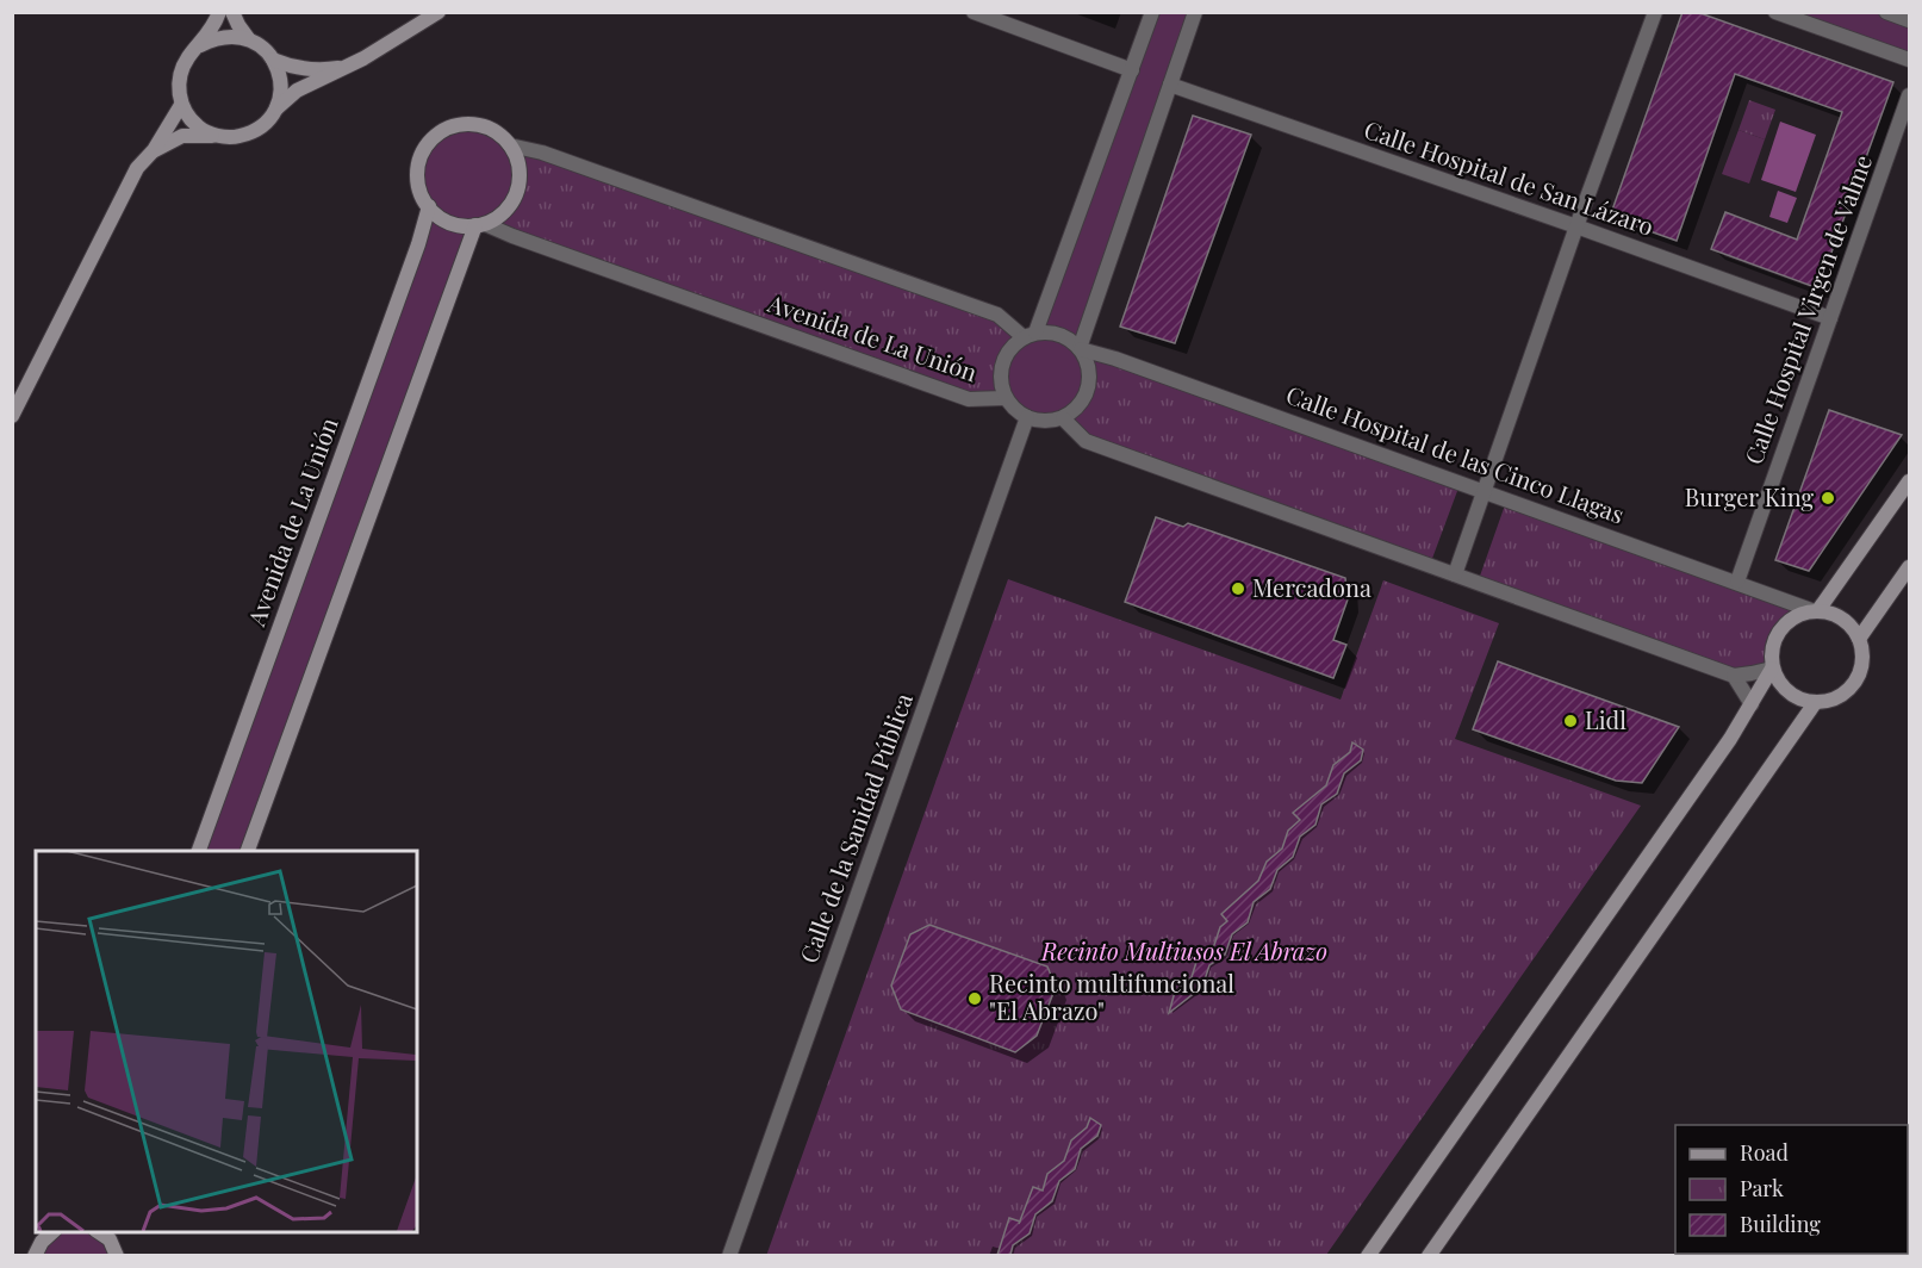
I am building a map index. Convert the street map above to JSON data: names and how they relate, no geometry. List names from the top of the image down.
{
  "streets": {
    "main road": ["Avenida de La Unión"],
    "street": [
      "Calle Hospital de San Lázaro",
      "Calle Hospital Virgen de Valme",
      "Calle Hospital de las Cinco Llagas",
      "Calle de la Sanidad Pública"
    ]
  },
  "crossings": [
    ["Calle Hospital de San Lázaro", "Calle Hospital Virgen de Valme"],
    ["Calle Hospital Virgen de Valme", "Calle Hospital de las Cinco Llagas"],
    ["Avenida de La Unión", "Calle Hospital de las Cinco Llagas"],
    ["Avenida de La Unión", "Calle de la Sanidad Pública"],
    ["Calle Hospital de las Cinco Llagas", "Calle de la Sanidad Pública"]
  ],
  "parks": ["Recinto Multiusos El Abrazo"],
  "places": [
    "Burger King",
    "Mercadona",
    "Lidl",
    "Recinto multifuncional \"El Abrazo\""
  ],
  "legend": ["Road", "Park", "Building"]
}
